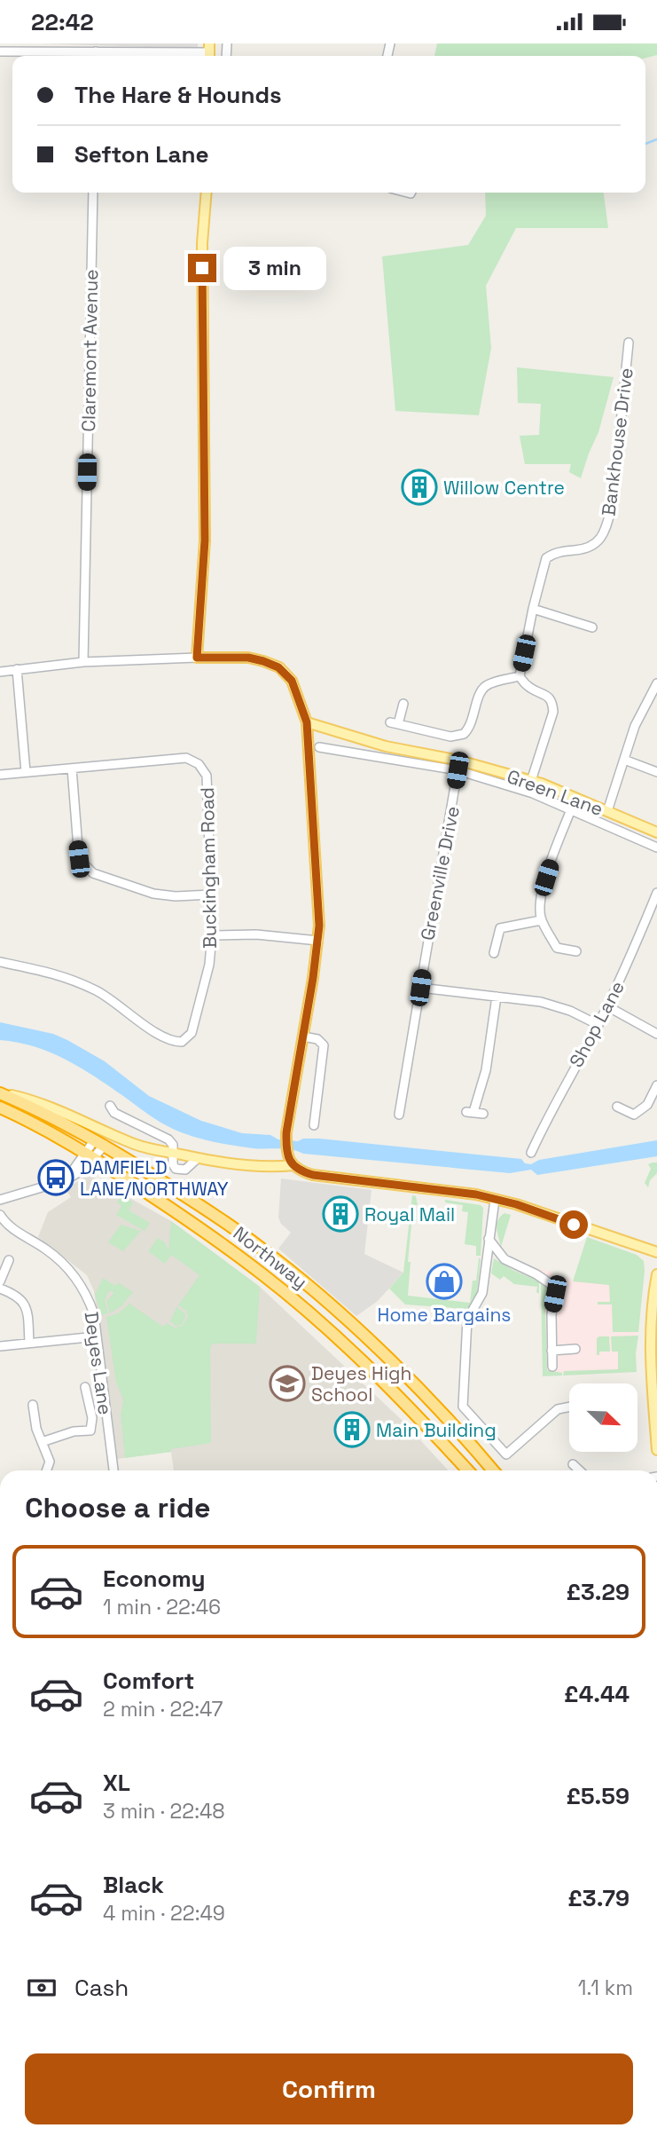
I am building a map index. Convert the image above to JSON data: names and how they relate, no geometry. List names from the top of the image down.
{
  "streets": {
    "highway": ["Northway"],
    "main road": ["Green Lane"],
    "street": [
      "Claremont Avenue",
      "Bankhouse Drive",
      "Buckingham Road",
      "Greenville Drive",
      "Shop Lane",
      "Deyes Lane"
    ]
  },
  "crossings": [
    ["Green Lane", "Greenville Drive"]
  ],
  "places": {
    "building": ["Willow Centre", "Royal Mail", "Main Building"],
    "bus stop": ["DAMFIELD LANE/NORTHWAY"],
    "shop": ["Home Bargains"],
    "school or university": ["Deyes High School"]
  },
  "north": "bottom right",
  "page": {
    "status": "22:42",
    "banner": ["The Hare & Hounds", "Sefton Lane"],
    "bubble": "3 min",
    "heading": "Choose a ride",
    "list": [
      {
        "name": "Economy",
        "note": "1 min · 22:46",
        "value": "£3.29"
      },
      {
        "name": "Comfort",
        "note": "2 min · 22:47",
        "value": "£4.44"
      },
      {
        "name": "XL",
        "note": "3 min · 22:48",
        "value": "£5.59"
      },
      {
        "name": "Black",
        "note": "4 min · 22:49",
        "value": "£3.79"
      }
    ],
    "pay": ["Cash", "1.1 km"],
    "buttons": "Confirm"
  }
}
